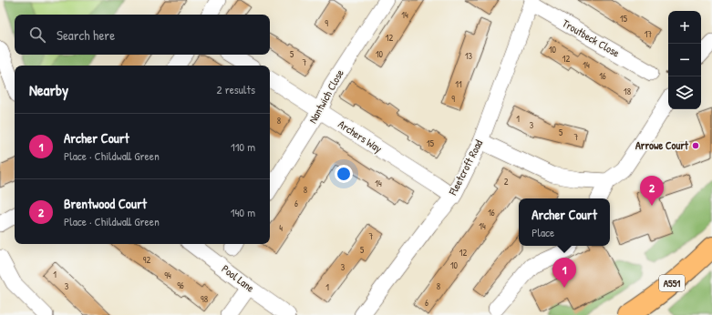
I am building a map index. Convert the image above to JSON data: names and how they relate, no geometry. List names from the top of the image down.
{
  "streets": {
    "main road": ["A551"],
    "street": [
      "Troutbeck Close",
      "Nantwich Close",
      "Archers Way",
      "Fleetcroft Road",
      "Pool Lane"
    ]
  },
  "crossings": [
    ["Troutbeck Close", "Fleetcroft Road"],
    ["Nantwich Close", "Archers Way"],
    ["Archers Way", "Fleetcroft Road"]
  ],
  "places": ["Arrowe Court"],
  "house_numbers": [
    "14",
    "15",
    "9",
    "17",
    "12",
    "10",
    "5",
    "10",
    "13",
    "12",
    "7",
    "14",
    "16",
    "11",
    "18",
    "9",
    "1",
    "8",
    "3",
    "5",
    "7",
    "15",
    "2",
    "14",
    "8",
    "6",
    "16",
    "14",
    "4",
    "7",
    "5",
    "12",
    "92",
    "10",
    "3",
    "1",
    "94",
    "96",
    "3",
    "8",
    "1",
    "98",
    "6"
  ],
  "page": {
    "map_buttons": ["+", "−"],
    "search": "Search here",
    "heading": ["Nearby", "2 results"],
    "list": [
      {
        "mark": "1",
        "name": "Archer Court",
        "note": "Place · Childwall Green",
        "value": "110 m"
      },
      {
        "mark": "2",
        "name": "Brentwood Court",
        "note": "Place · Childwall Green",
        "value": "140 m"
      }
    ],
    "pins": ["2", "1"],
    "popup": ["Archer Court", "Place"]
  }
}
